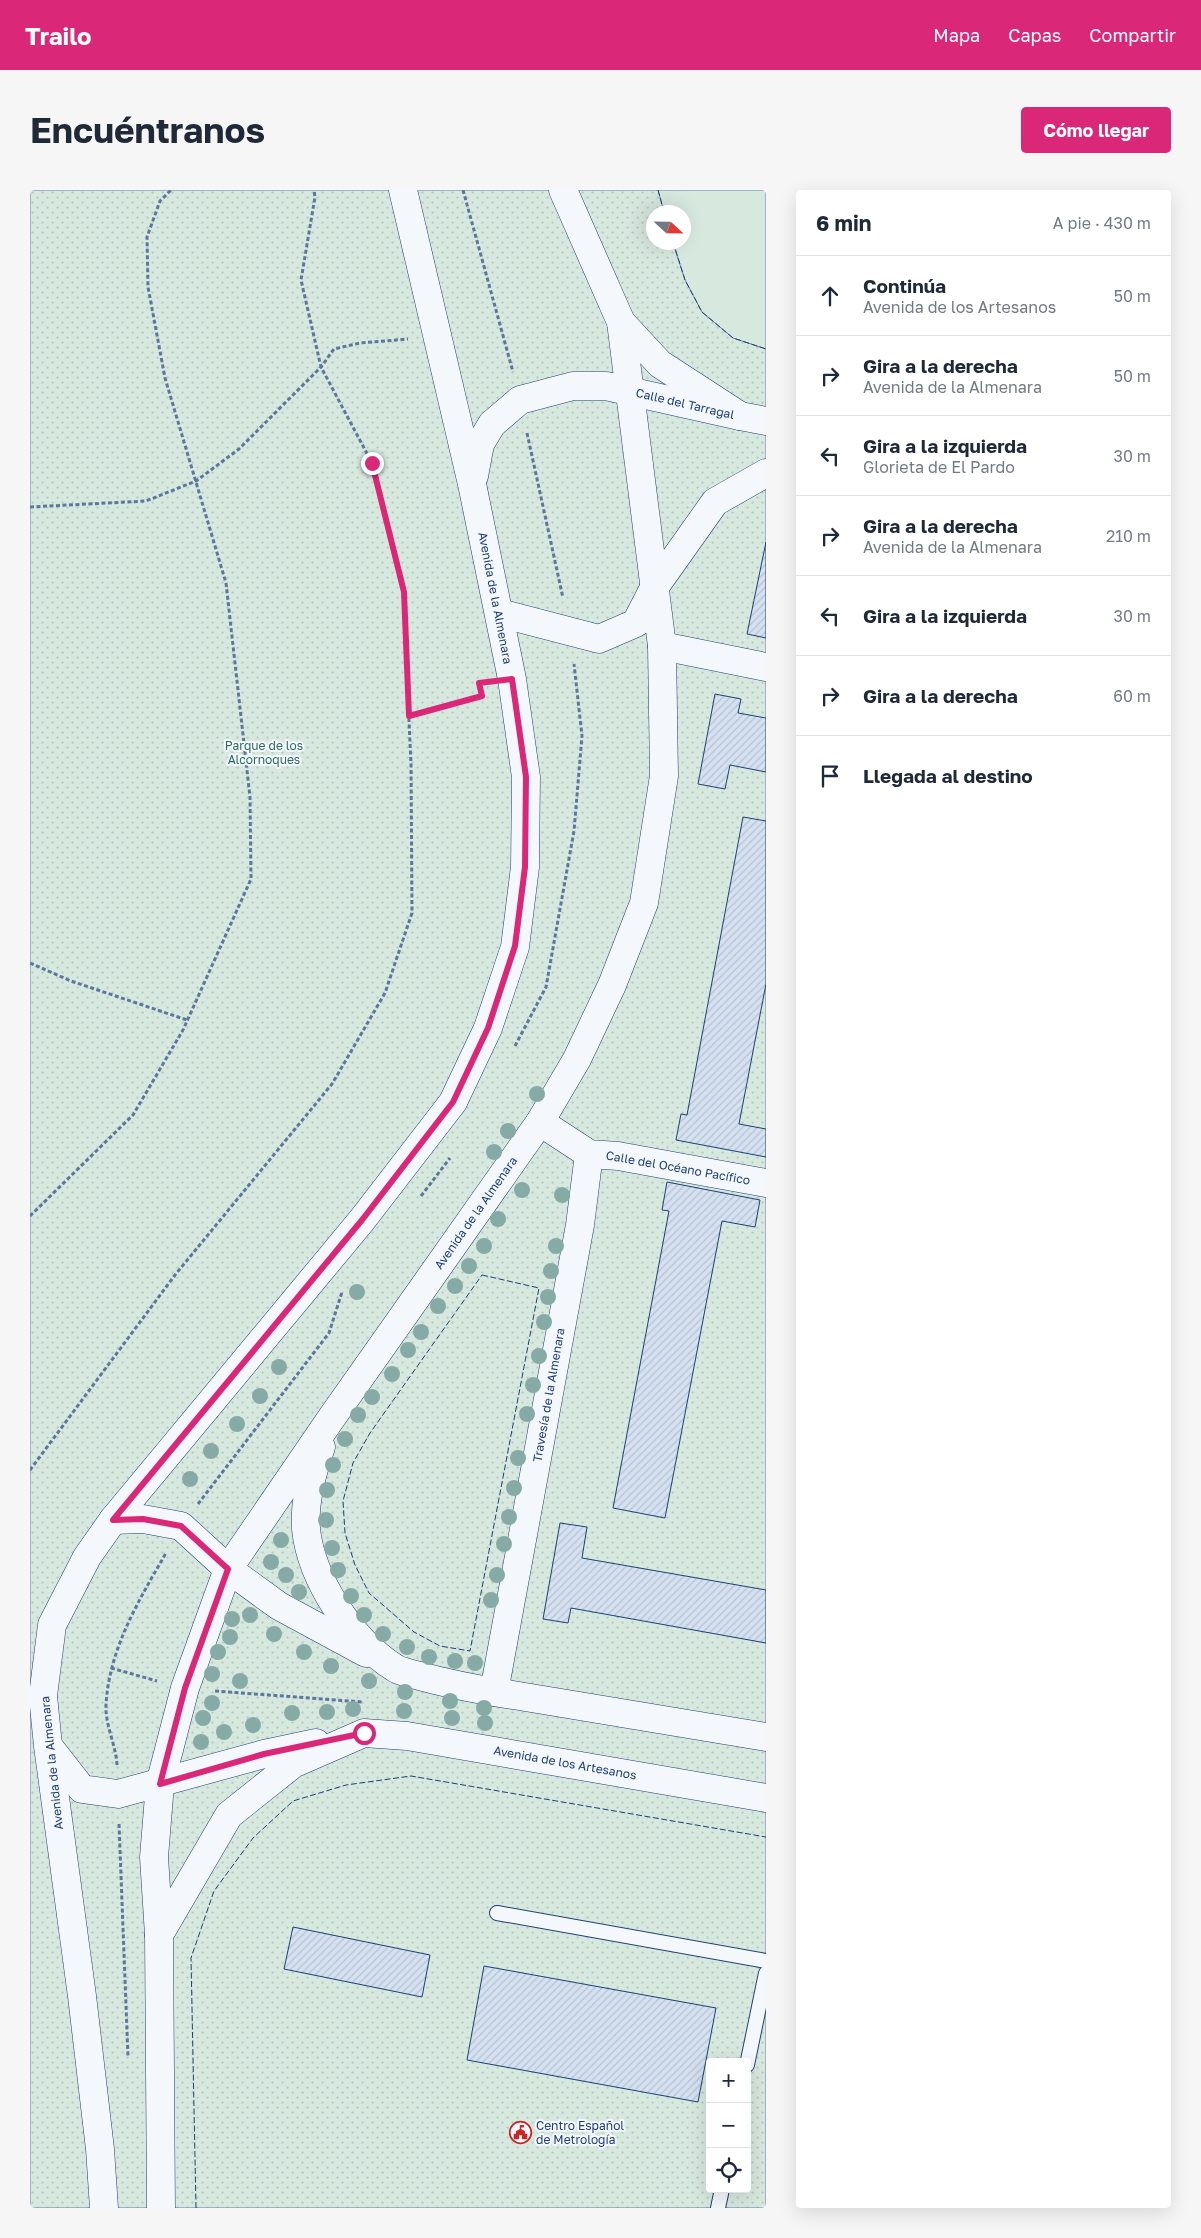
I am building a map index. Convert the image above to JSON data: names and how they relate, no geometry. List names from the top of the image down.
{
  "streets": {
    "street": [
      "Calle del Tarragal",
      "Avenida de la Almenara",
      "Calle del Océano Pacífico",
      "Travesía de la Almenara",
      "Avenida de los Artesanos"
    ]
  },
  "crossings": [
    ["Calle del Tarragal", "Avenida de la Almenara"],
    ["Avenida de la Almenara", "Avenida de los Artesanos"],
    ["Calle del Océano Pacífico", "Travesía de la Almenara"]
  ],
  "parks": ["Parque de los Alcornoques"],
  "places": {
    "public building": ["Centro Español de Metrología"]
  },
  "north": "right",
  "page": {
    "header": "Trailo",
    "nav": ["Mapa", "Capas", "Compartir"],
    "buttons": "Cómo llegar",
    "title": "Encuéntranos",
    "heading": ["6 min", "A pie · 430 m"],
    "list": [
      ["Continúa", "Avenida de los Artesanos", "50 m"],
      ["Gira a la derecha", "Avenida de la Almenara", "50 m"],
      ["Gira a la izquierda", "Glorieta de El Pardo", "30 m"],
      ["Gira a la derecha", "Avenida de la Almenara", "210 m"],
      ["Gira a la izquierda", "30 m"],
      ["Gira a la derecha", "60 m"],
      "Llegada al destino"
    ],
    "map_buttons": ["+", "−"]
  }
}
